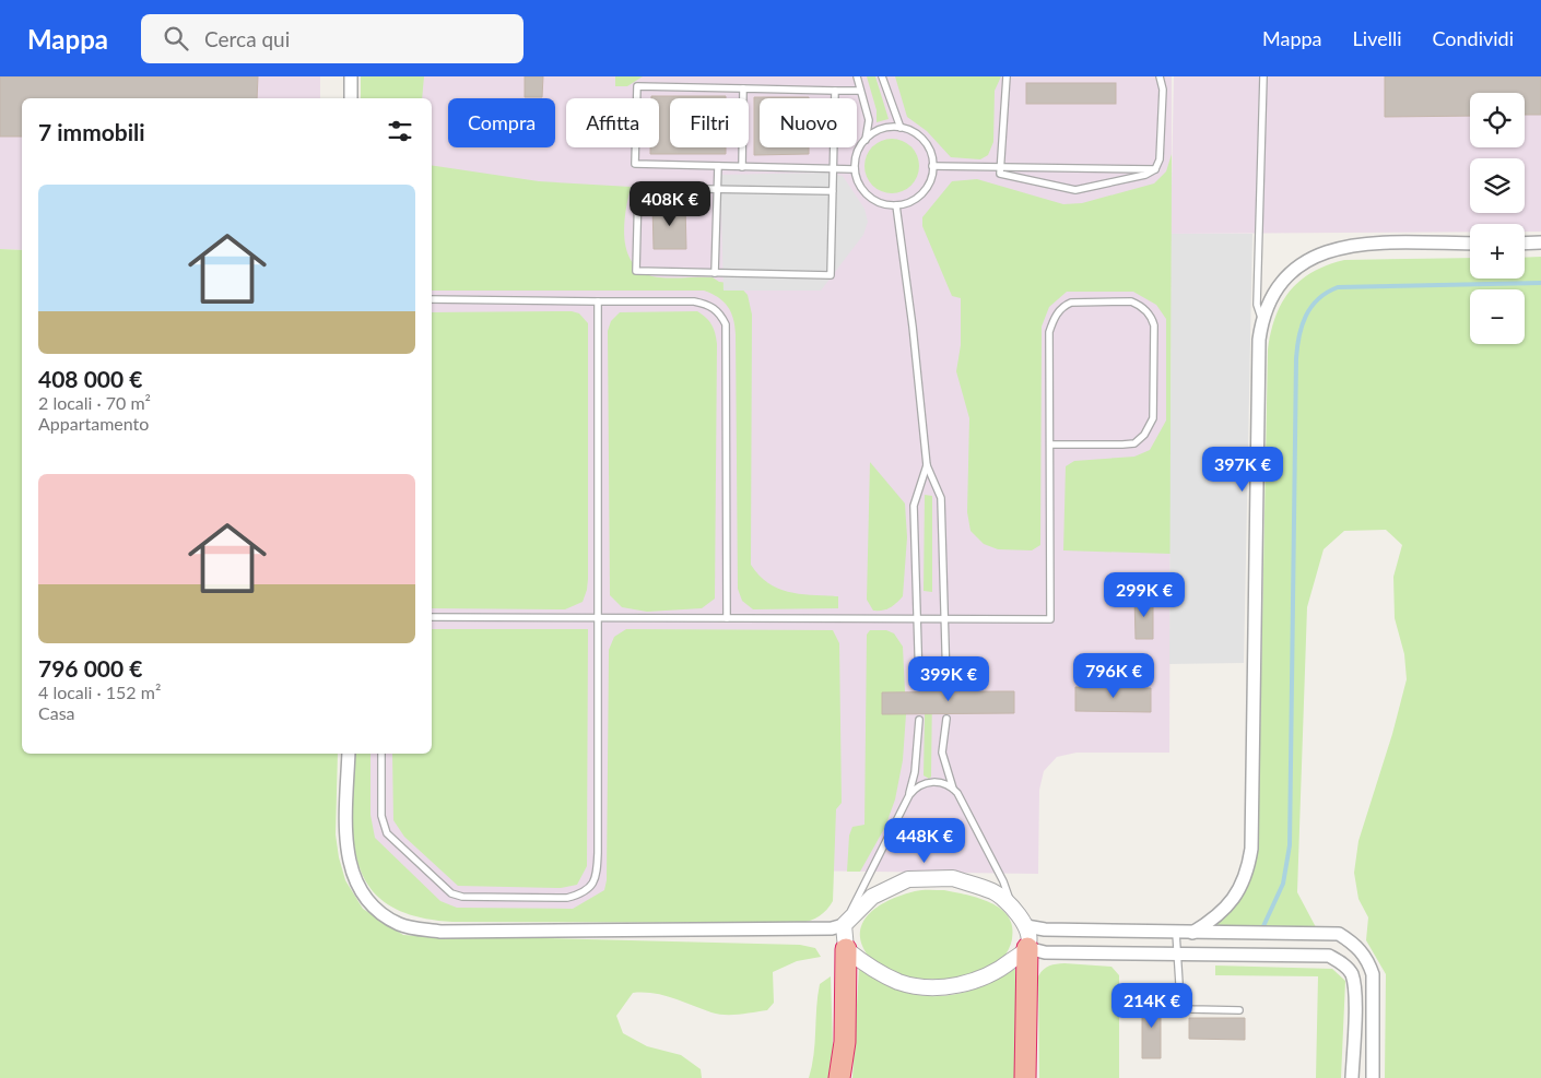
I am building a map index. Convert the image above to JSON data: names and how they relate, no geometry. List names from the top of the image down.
{
  "page": {
    "header": "Mappa",
    "search": "Cerca qui",
    "nav": ["Mappa", "Livelli", "Condividi"],
    "map_buttons": ["+", "−"],
    "chip": [
      "Compra",
      "Affitta",
      "Filtri",
      "Nuovo"
    ],
    "heading": "7 immobili",
    "list": [
      {
        "name": "408 000 €",
        "note": "2 locali · 70 m² · Appartamento"
      },
      {
        "name": "796 000 €",
        "note": "4 locali · 152 m² · Casa"
      }
    ],
    "price": [
      "408K €",
      "397K €",
      "299K €",
      "796K €",
      "399K €",
      "448K €",
      "214K €"
    ]
  }
}
